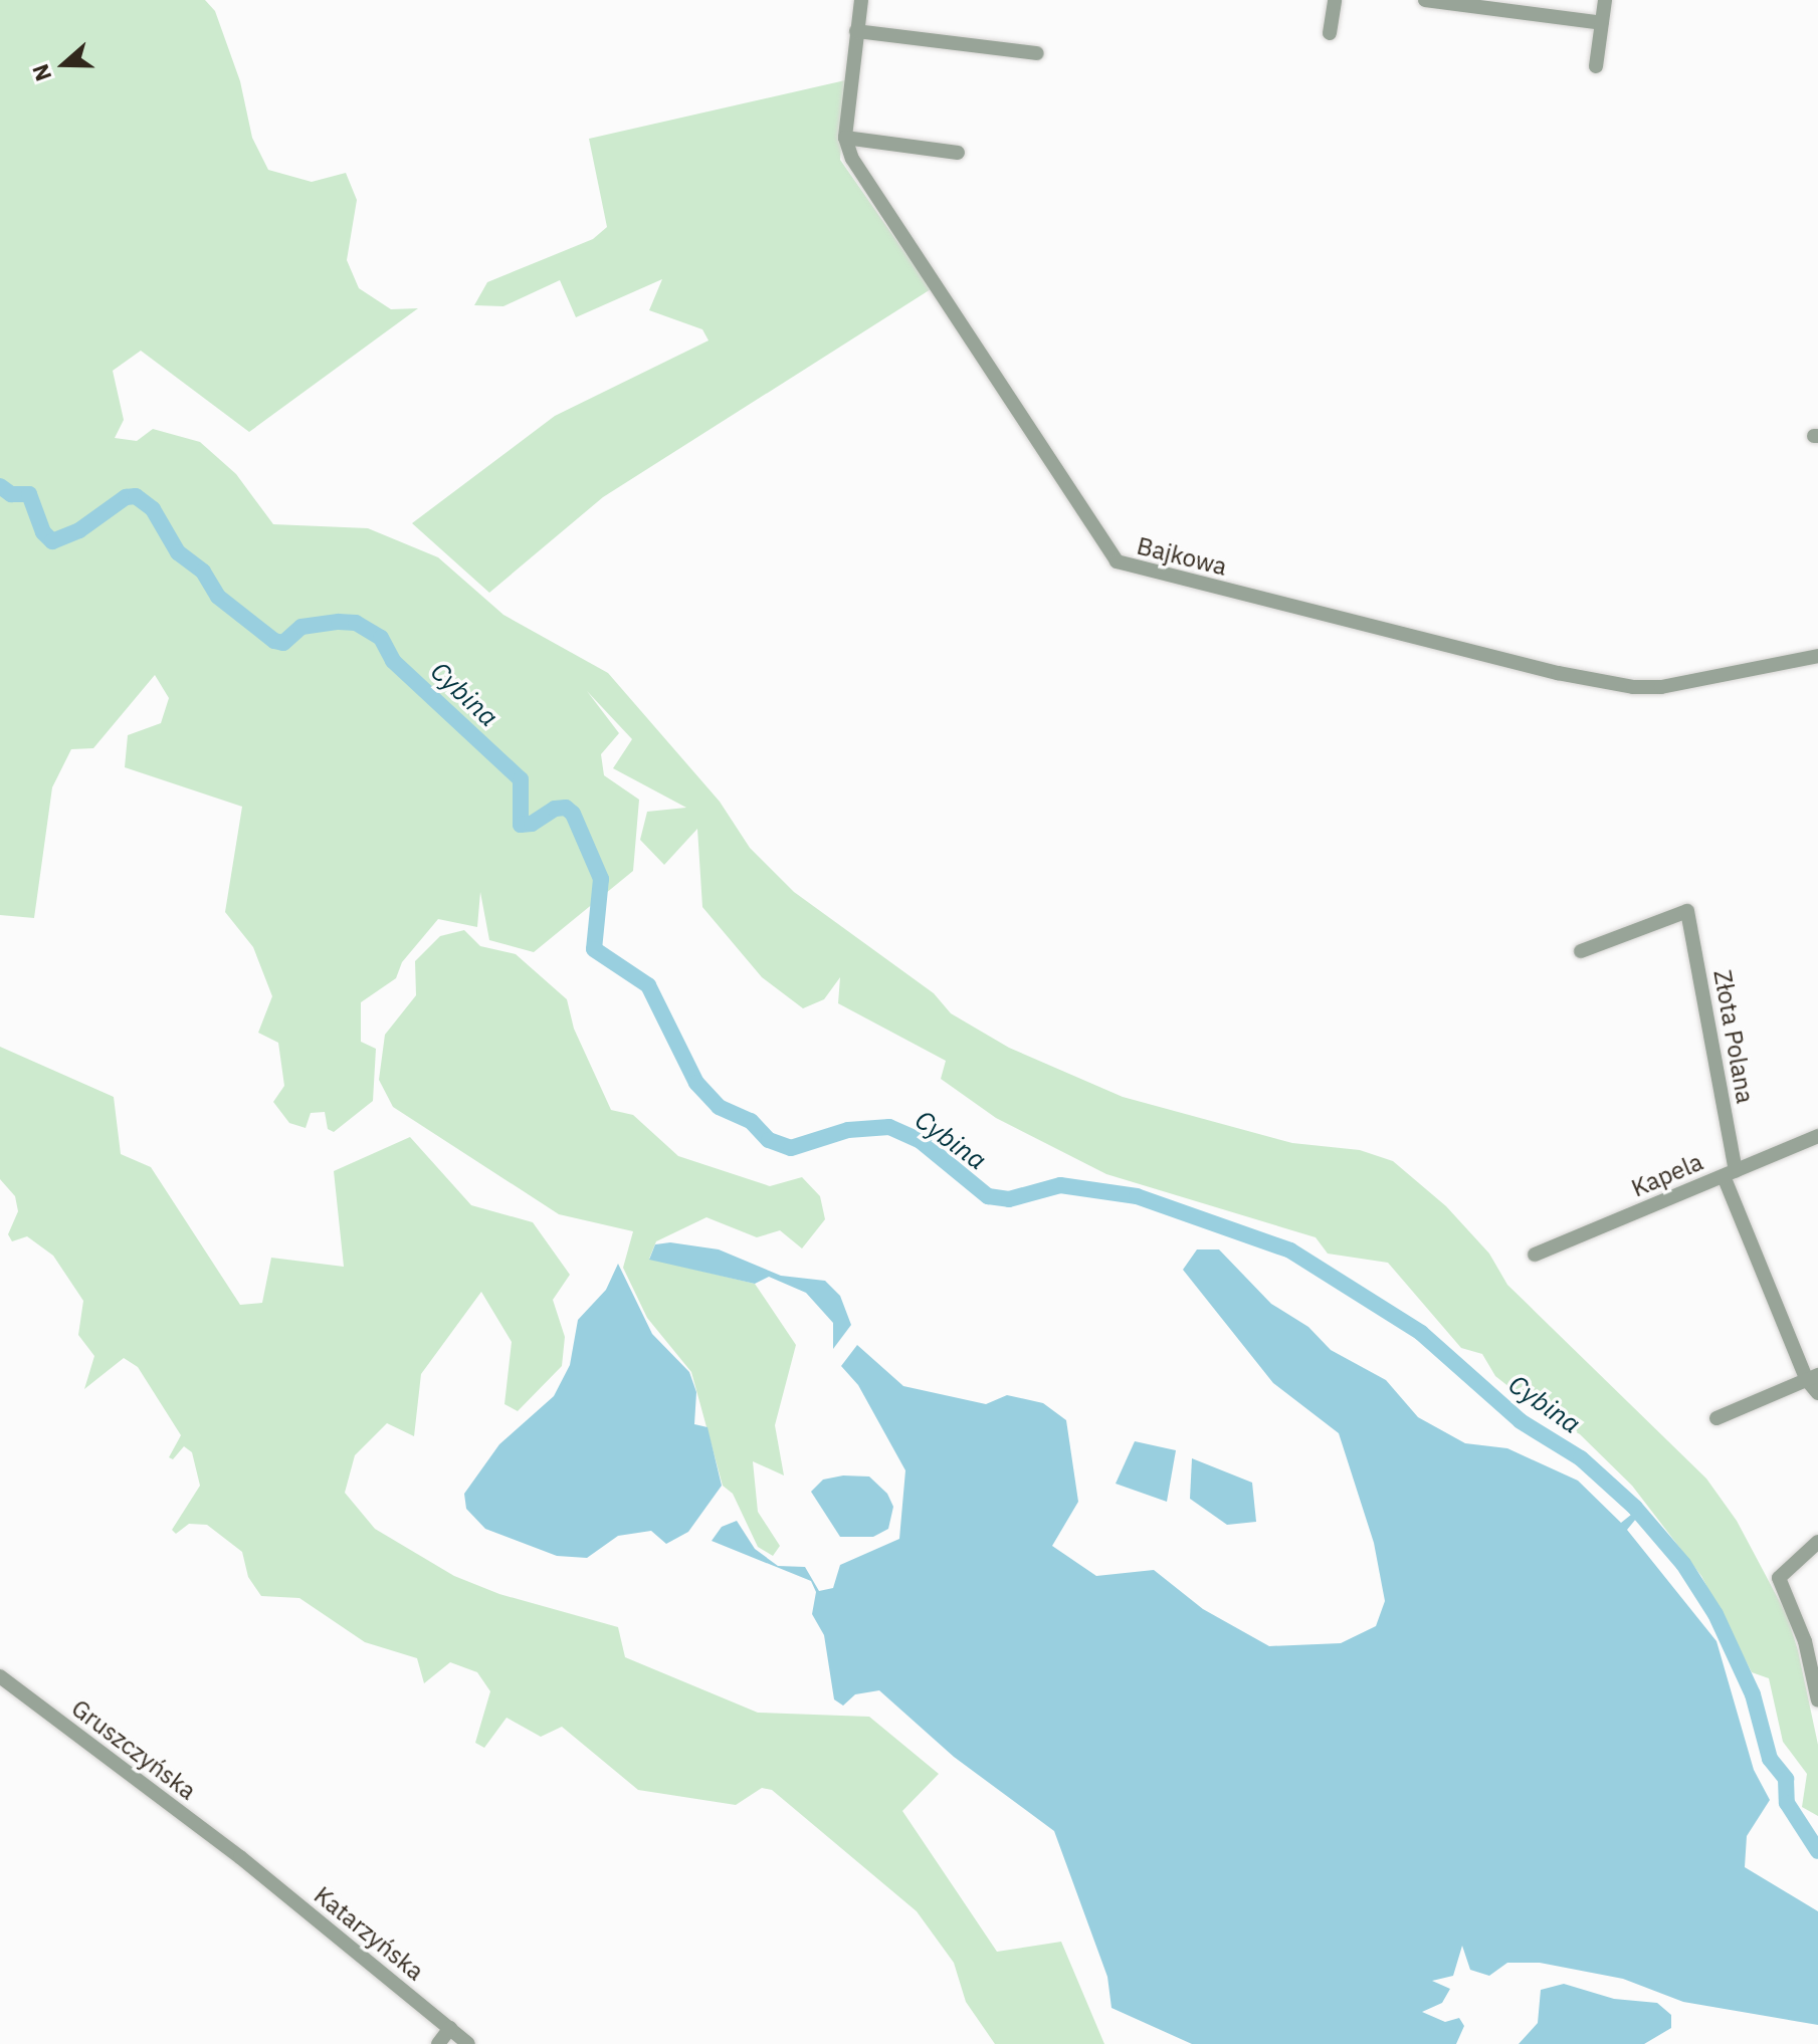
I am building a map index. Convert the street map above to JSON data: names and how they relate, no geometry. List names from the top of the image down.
{
  "streets": {
    "street": [
      "Bajkowa",
      "Złota Polana",
      "Kapela",
      "Gruszczyńska",
      "Katarzyńska"
    ]
  },
  "crossings": [
    ["Złota Polana", "Kapela"],
    ["Gruszczyńska", "Katarzyńska"]
  ],
  "water": ["Cybina"],
  "north": "left"
}
